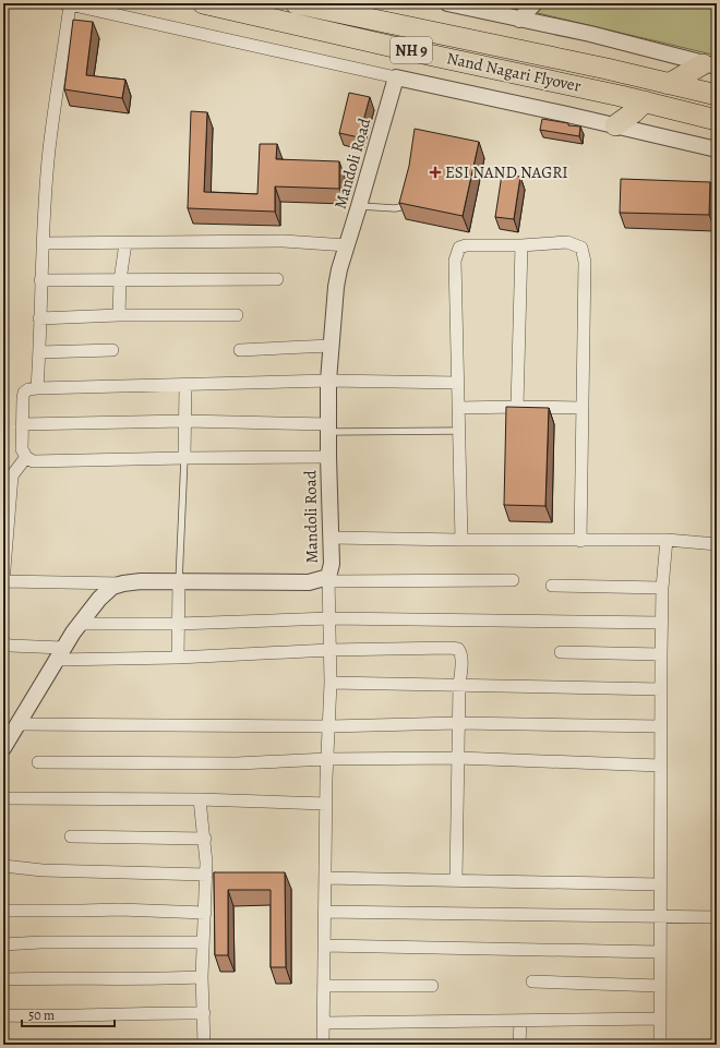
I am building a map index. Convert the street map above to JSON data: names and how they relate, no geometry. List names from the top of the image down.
{
  "streets": {
    "highway": ["NH 9", "Nand Nagari Flyover"],
    "street": ["Mandoli Road"]
  },
  "crossings": [
    ["NH 9", "Nand Nagari Flyover"]
  ],
  "places": {
    "health": ["ESI NAND NAGRI"]
  },
  "scale_bar": "50 m"
}
